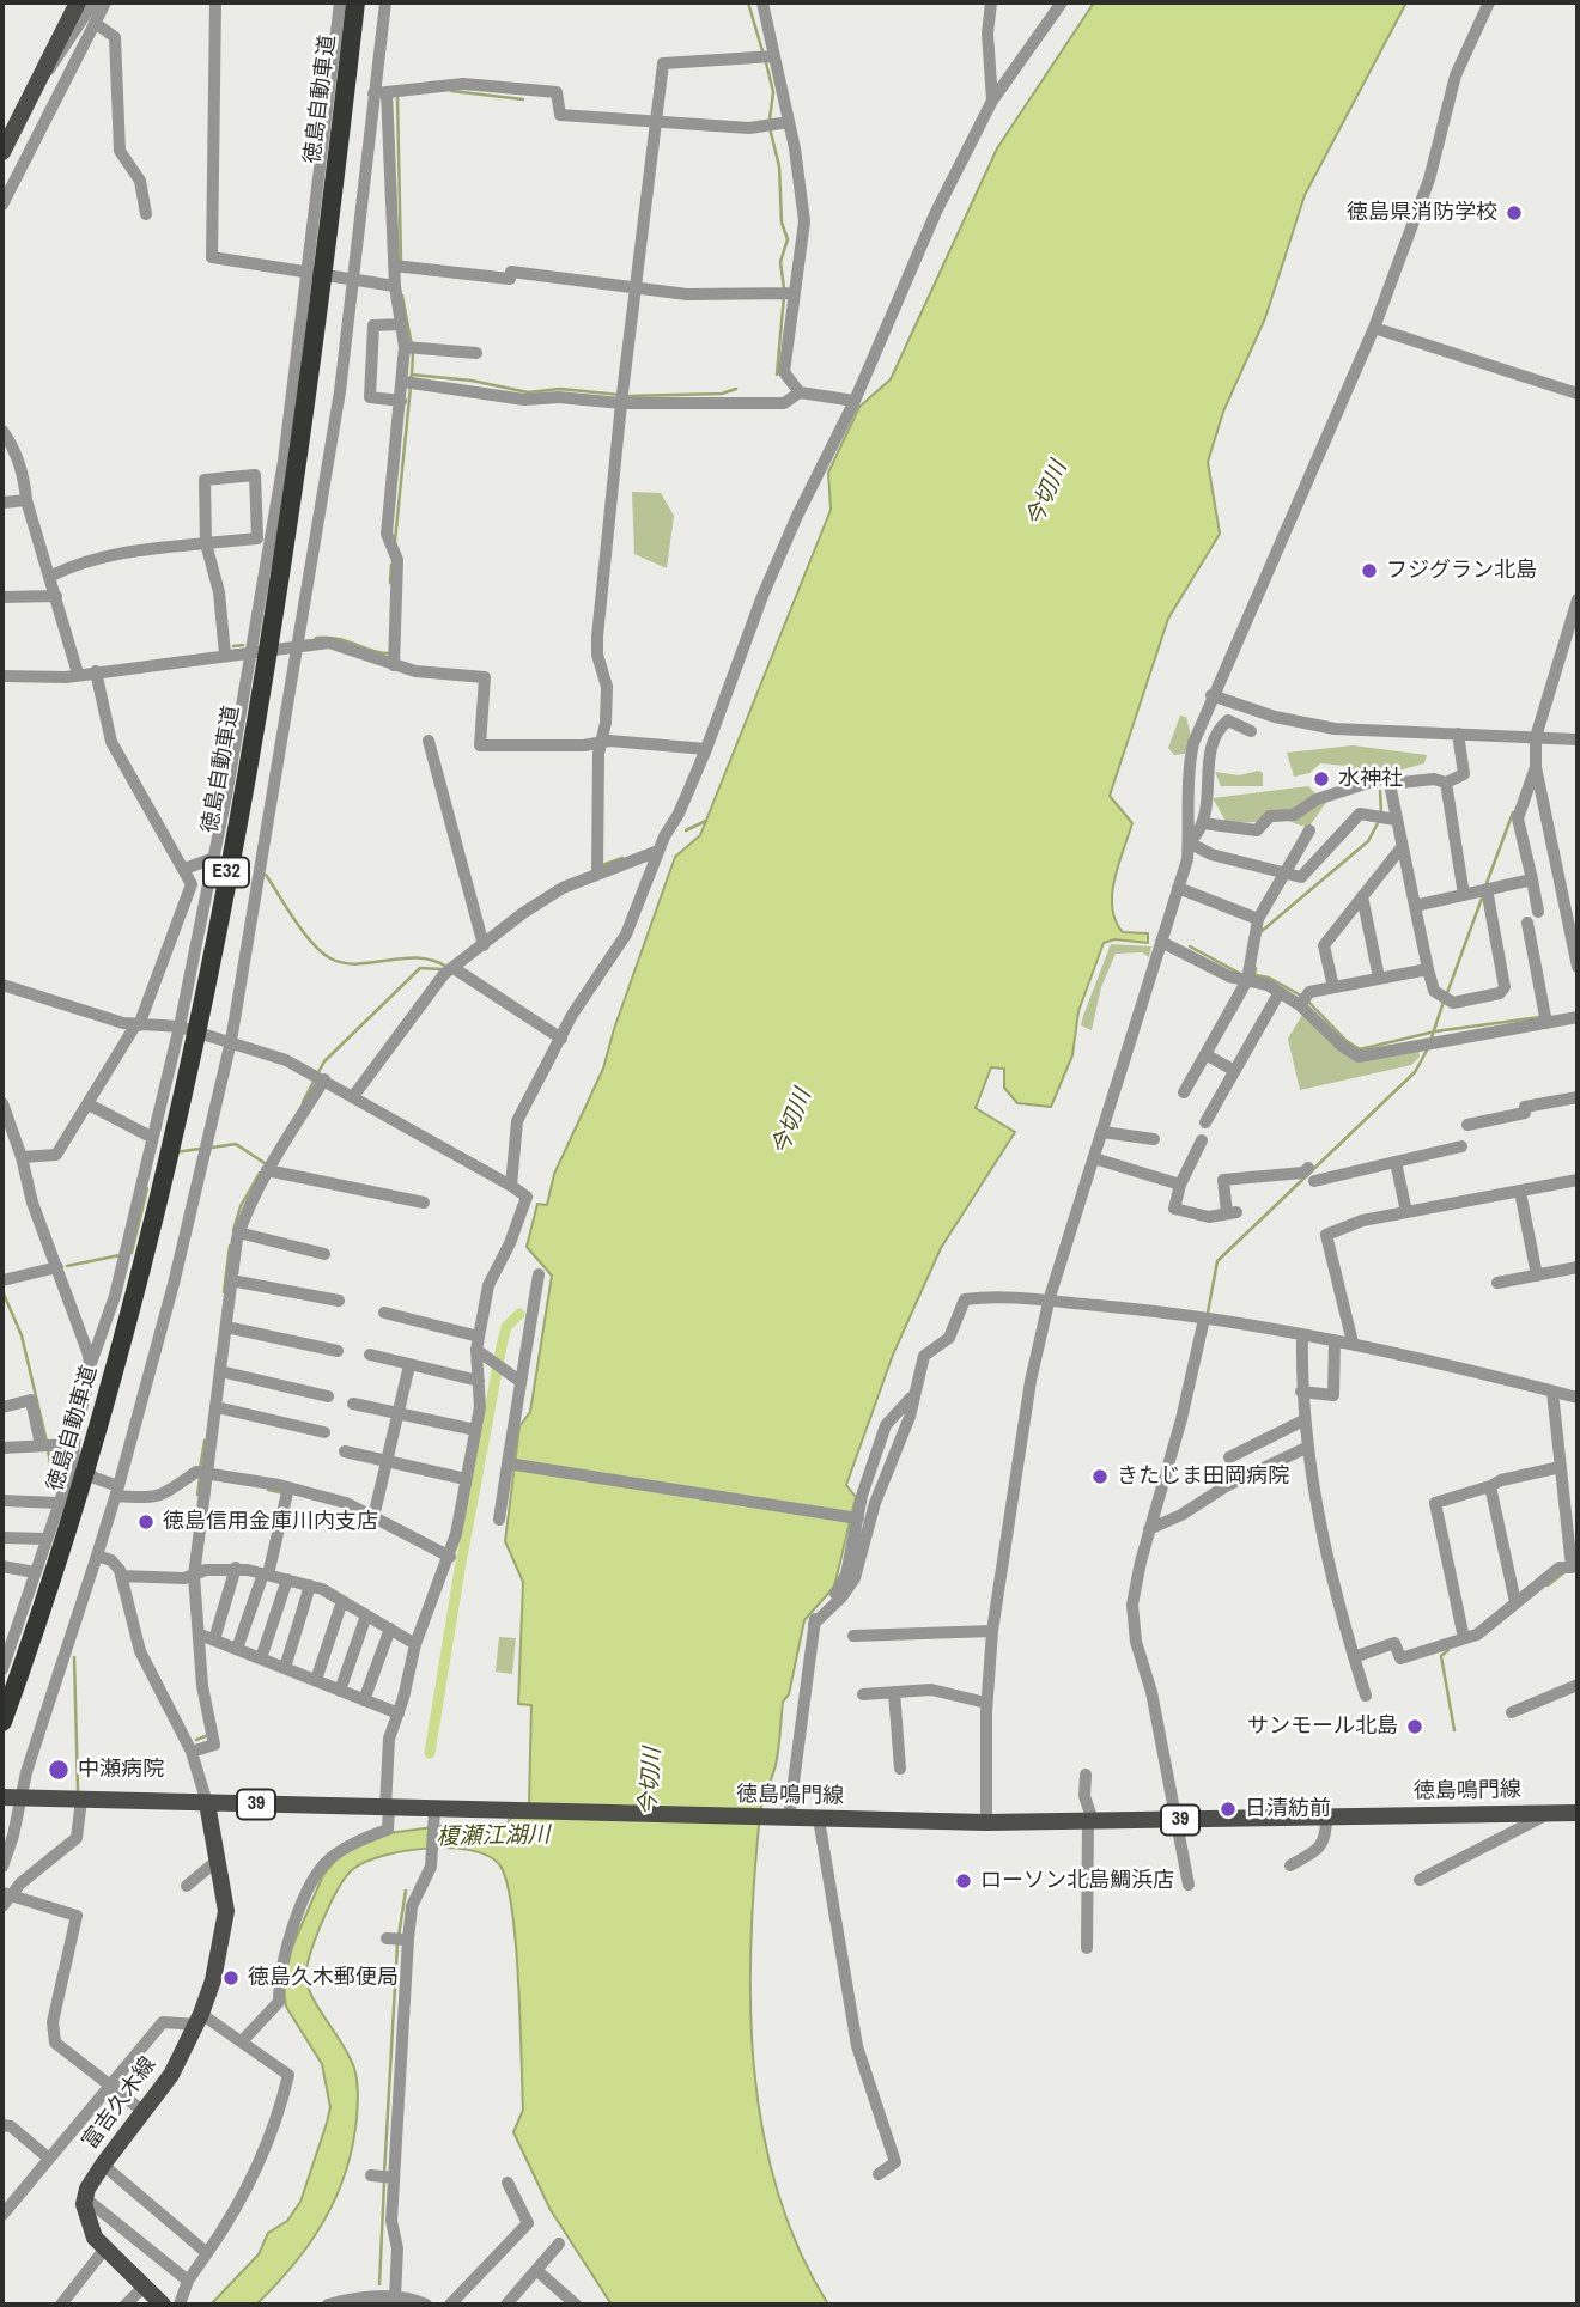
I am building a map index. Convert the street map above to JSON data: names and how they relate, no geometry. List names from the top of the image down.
{
  "streets": {
    "highway": ["徳島自動車道", "E32"],
    "main road": ["徳島鳴門線", "39", "富吉久木線"]
  },
  "crossings": [
    ["徳島鳴門線", "富吉久木線"]
  ],
  "water": ["今切川", "榎瀬江湖川"],
  "places": [
    "徳島県消防学校",
    "フジグラン北島",
    "水神社",
    "きたじま田岡病院",
    "徳島信用金庫川内支店",
    "サンモール北島",
    "中瀬病院",
    "日清紡前",
    "ローソン北島鯛浜店",
    "徳島久木郵便局"
  ]
}
